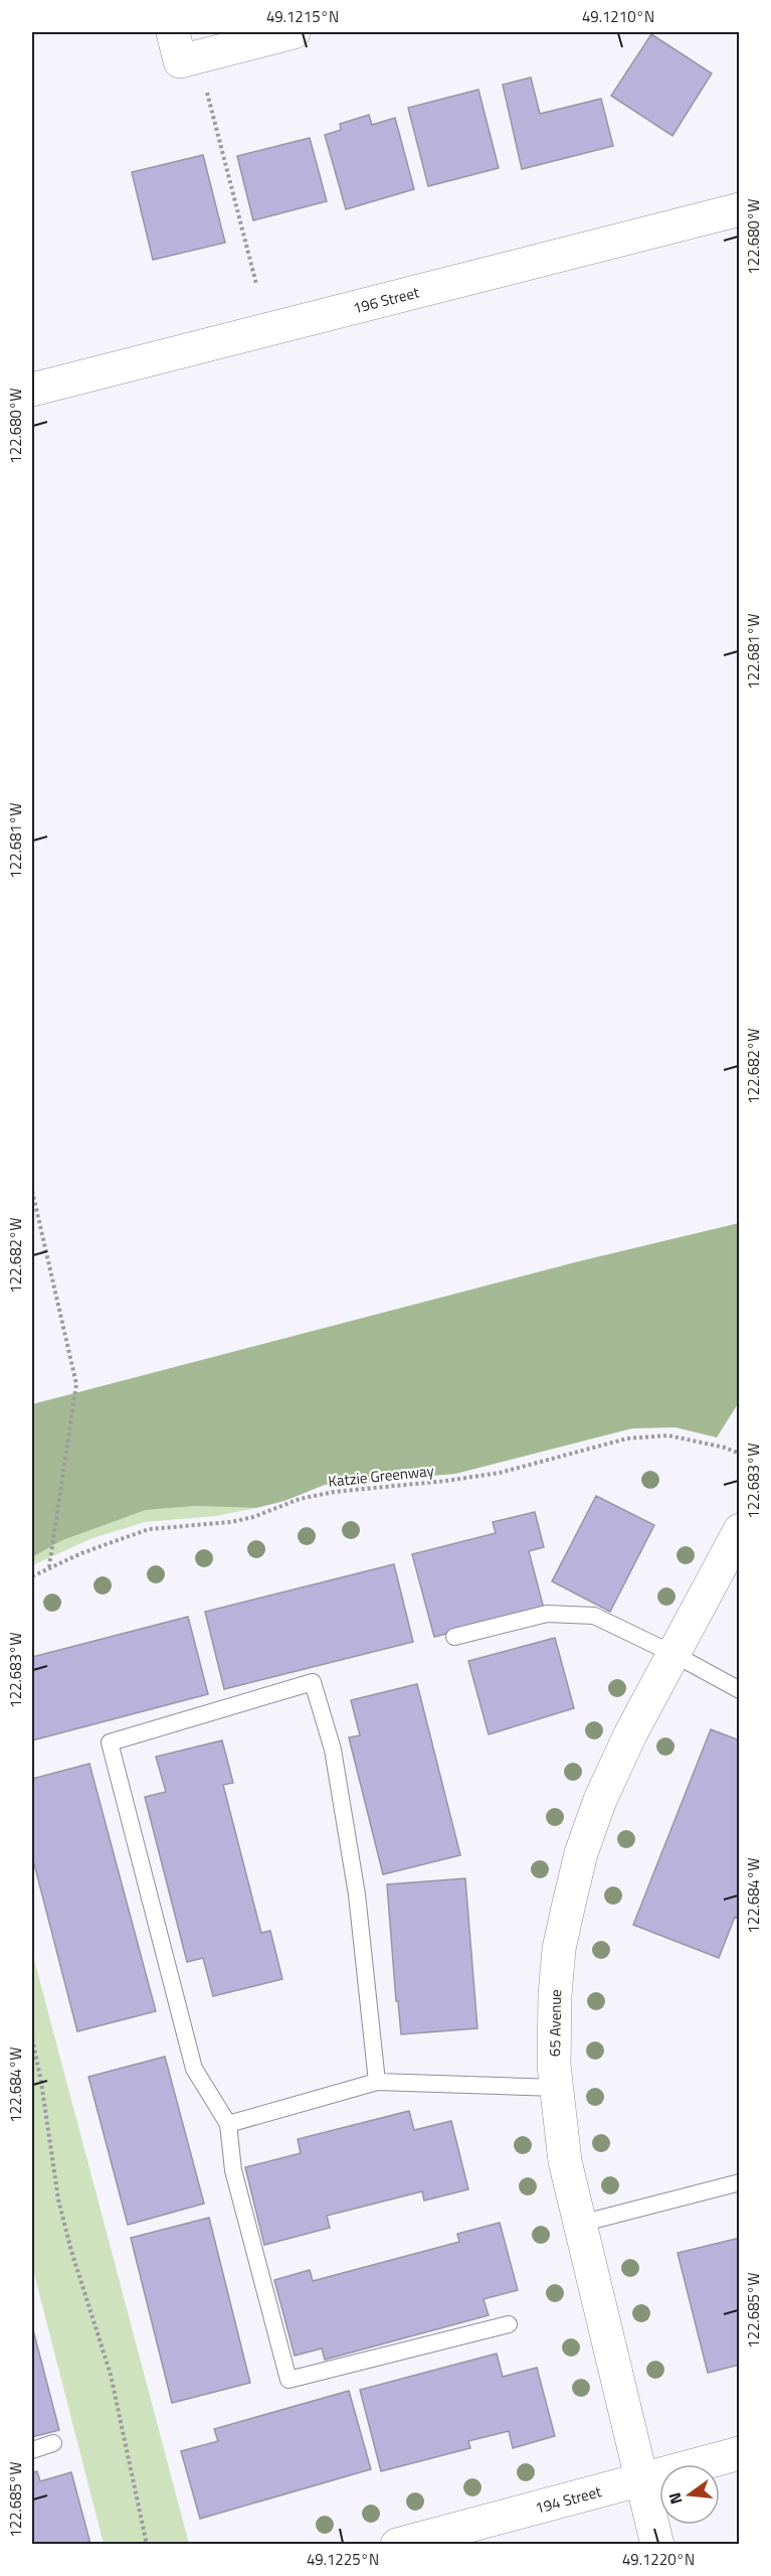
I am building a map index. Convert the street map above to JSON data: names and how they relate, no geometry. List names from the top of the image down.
{
  "streets": {
    "street": ["196 Street", "65 Avenue", "194 Street"],
    "path": ["Katzie Greenway"]
  },
  "crossings": [
    ["65 Avenue", "194 Street"]
  ],
  "north": "left",
  "coordinates": [
    "49.1215°N",
    "49.1210°N",
    "122.680°W",
    "122.681°W",
    "122.682°W",
    "122.683°W",
    "122.684°W",
    "122.685°W",
    "49.1225°N",
    "49.1220°N"
  ]
}
